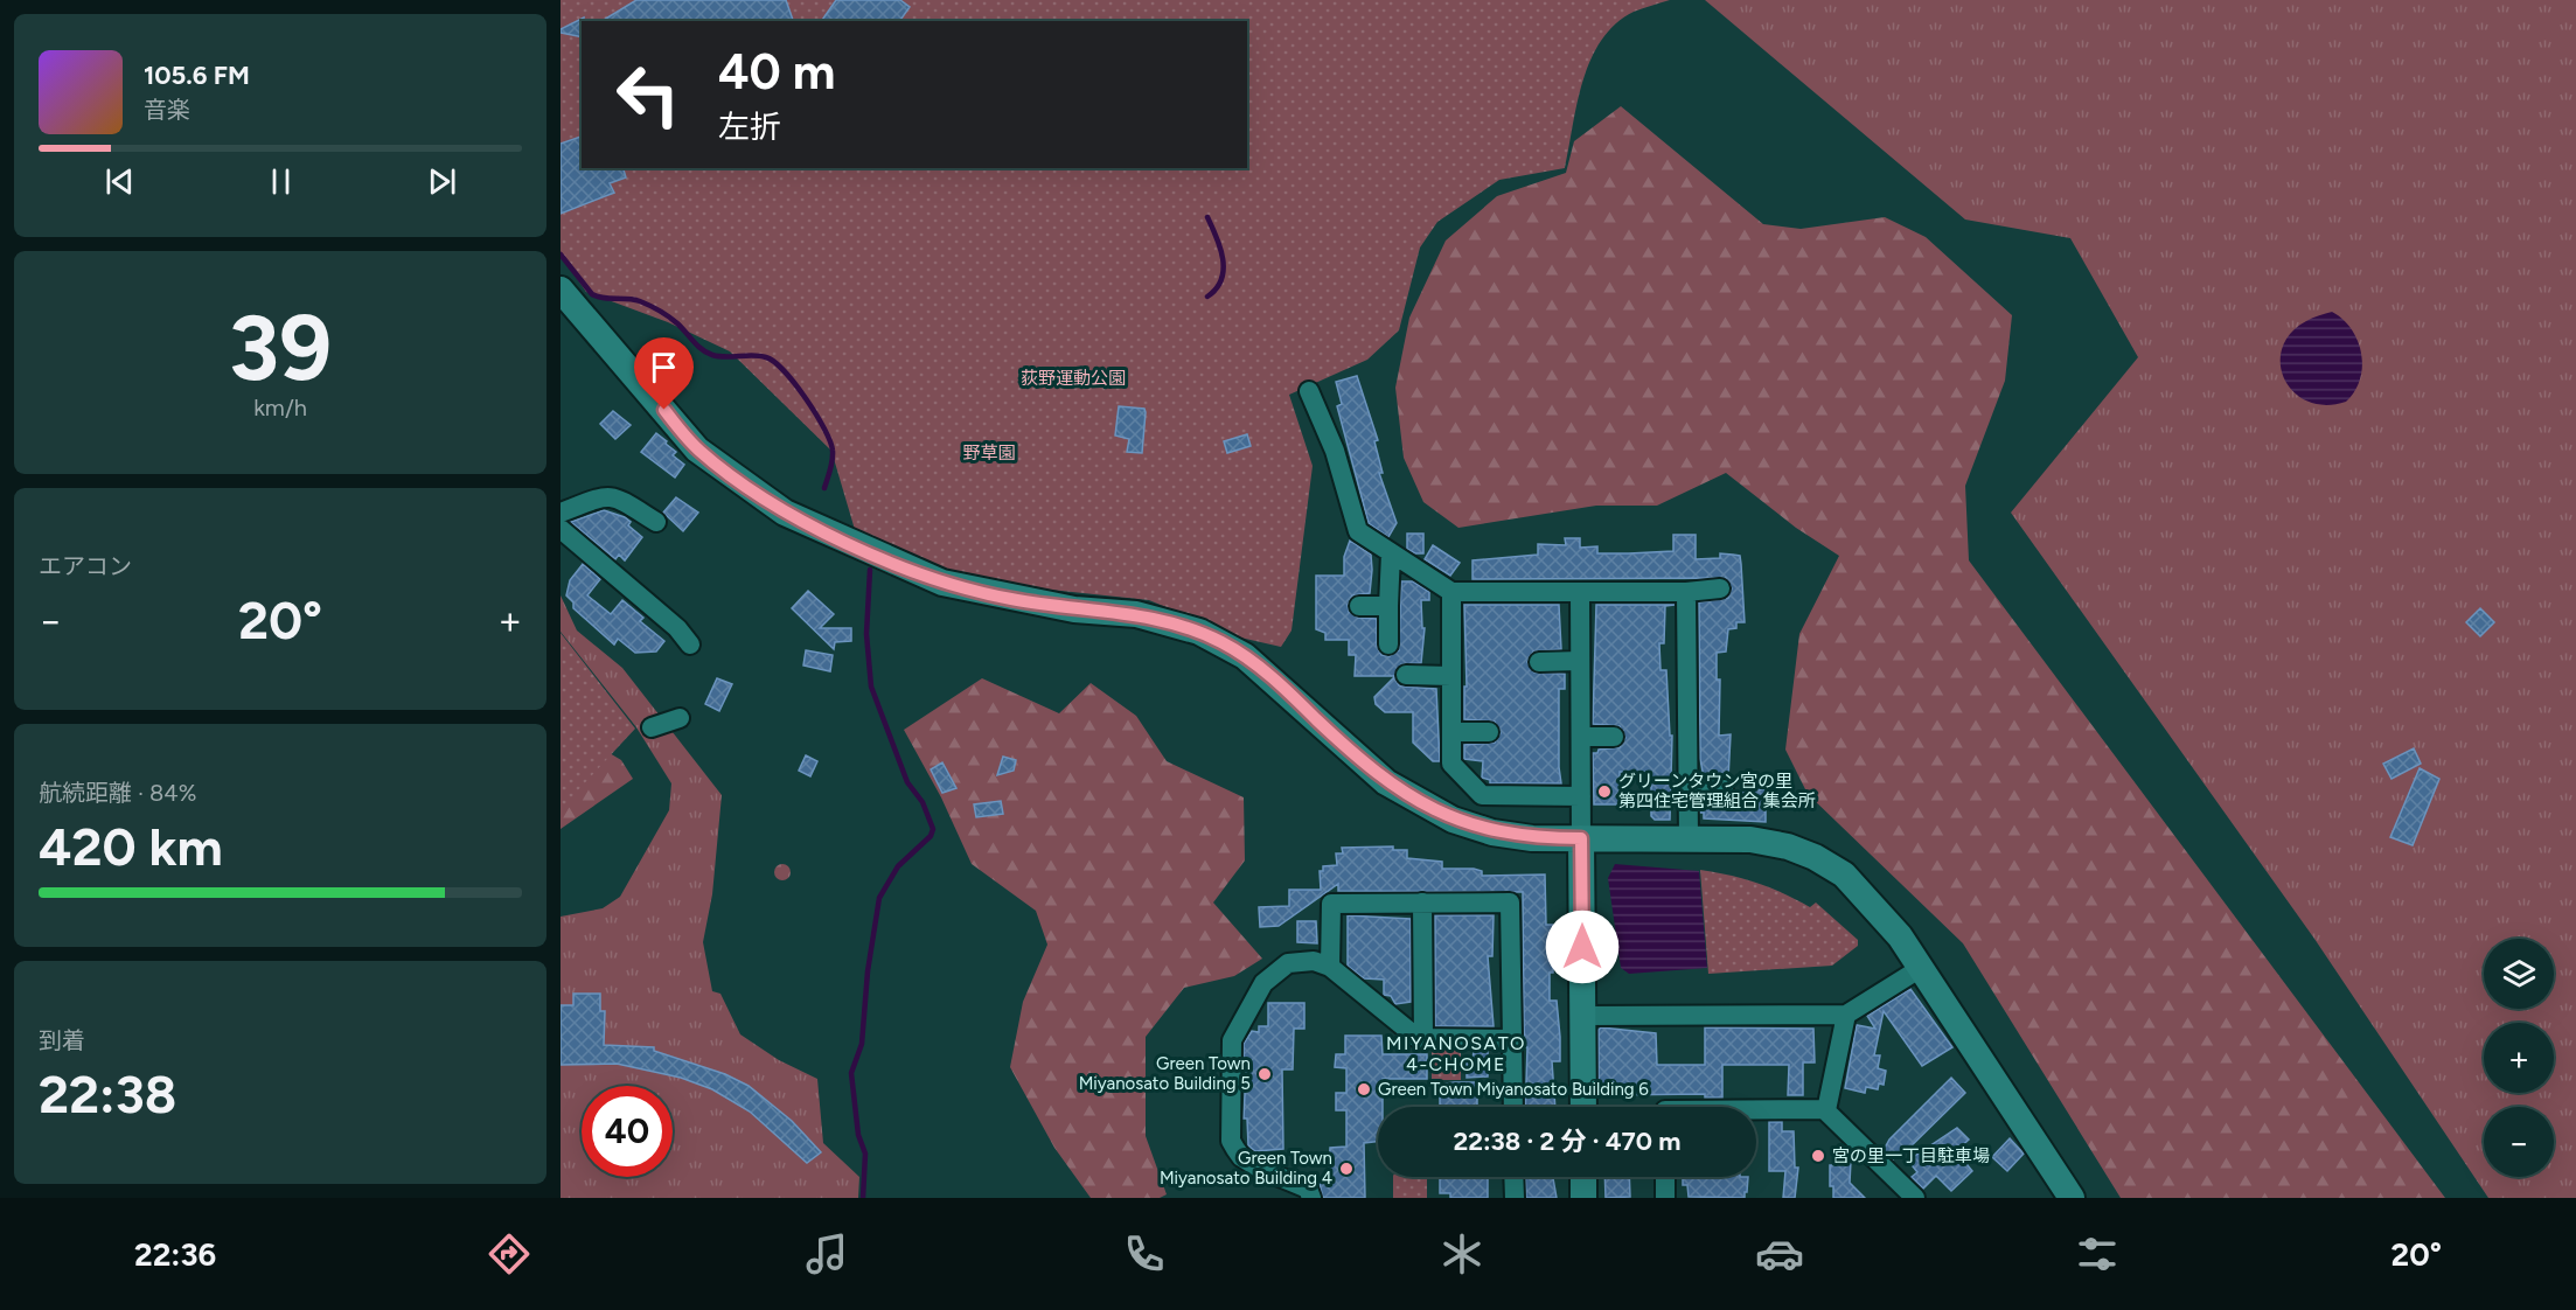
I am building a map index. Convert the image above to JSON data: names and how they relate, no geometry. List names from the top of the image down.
{
  "districts": ["MIYANOSATO 4-CHOME"],
  "parks": ["荻野運動公園", "野草園"],
  "places": [
    "グリーンタウン宮の里 第四住宅管理組合 集会所",
    "Green Town Miyanosato Building 5",
    "Green Town Miyanosato Building 6",
    "宮の里一丁目駐車場",
    "Green Town Miyanosato Building 4"
  ],
  "page": {
    "turn": ["40 m", "左折"],
    "song": ["105.6 FM", "音楽"],
    "tile": [
      ["39", "km/h"],
      "エアコン",
      ["航続距離 · 84%", "420 km"],
      ["到着", "22:38"]
    ],
    "heat": ["−", "20°", "+"],
    "map_buttons": ["+", "−"],
    "limit": "40",
    "trip": "22:38 · 2 分 · 470 m",
    "tabs": ["22:36", "20°"]
  }
}
